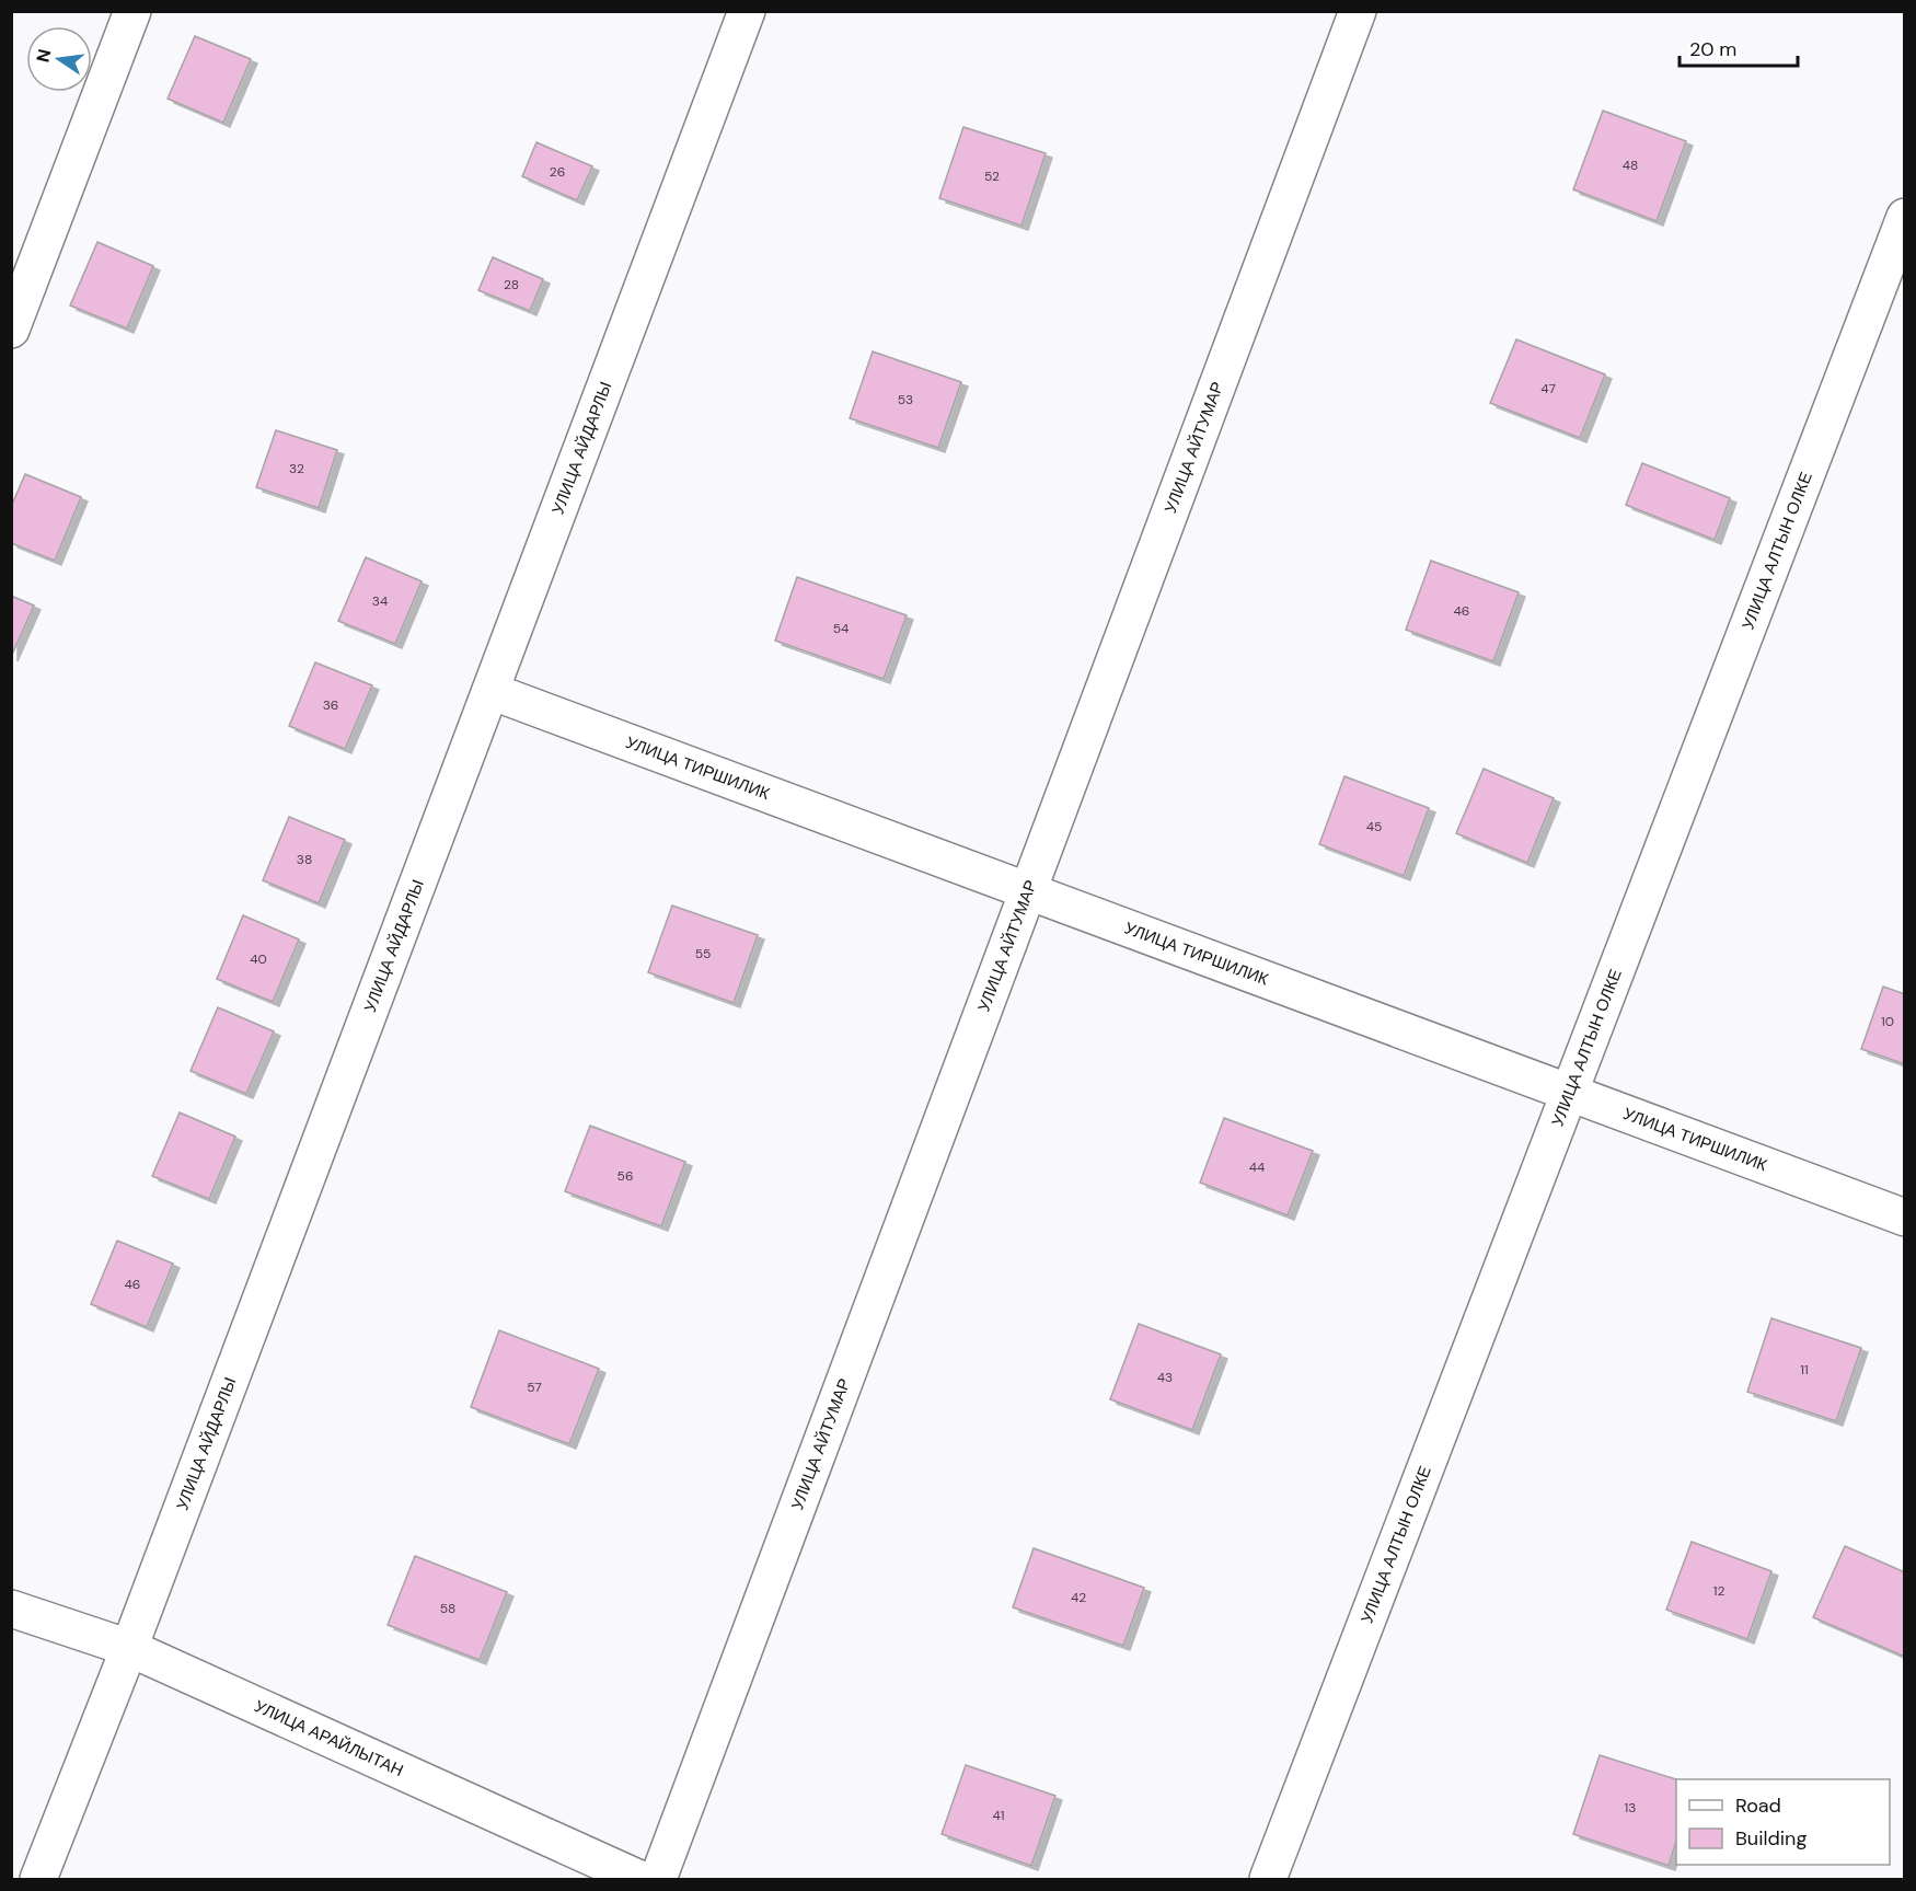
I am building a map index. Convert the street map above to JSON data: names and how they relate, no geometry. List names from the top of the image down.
{
  "streets": {
    "street": [
      "УЛИЦА АЙТУМАР",
      "УЛИЦА АЙДАРЛЫ",
      "УЛИЦА АЛТЫН ОЛКЕ",
      "УЛИЦА ТИРШИЛИК",
      "УЛИЦА АРАЙЛЫТАН"
    ]
  },
  "crossings": [
    ["УЛИЦА АЙТУМАР", "УЛИЦА ТИРШИЛИК"],
    ["УЛИЦА АЙДАРЛЫ", "УЛИЦА ТИРШИЛИК"],
    ["УЛИЦА АЙДАРЛЫ", "УЛИЦА АРАЙЛЫТАН"],
    ["УЛИЦА АЛТЫН ОЛКЕ", "УЛИЦА ТИРШИЛИК"]
  ],
  "house_numbers": [
    "48",
    "26",
    "52",
    "28",
    "47",
    "53",
    "32",
    "34",
    "46",
    "54",
    "36",
    "45",
    "38",
    "55",
    "40",
    "10",
    "44",
    "56",
    "46",
    "11",
    "43",
    "57",
    "12",
    "42",
    "58",
    "13",
    "41"
  ],
  "legend": ["Road", "Building"],
  "scale_bar": "20 m",
  "north": "left"
}
